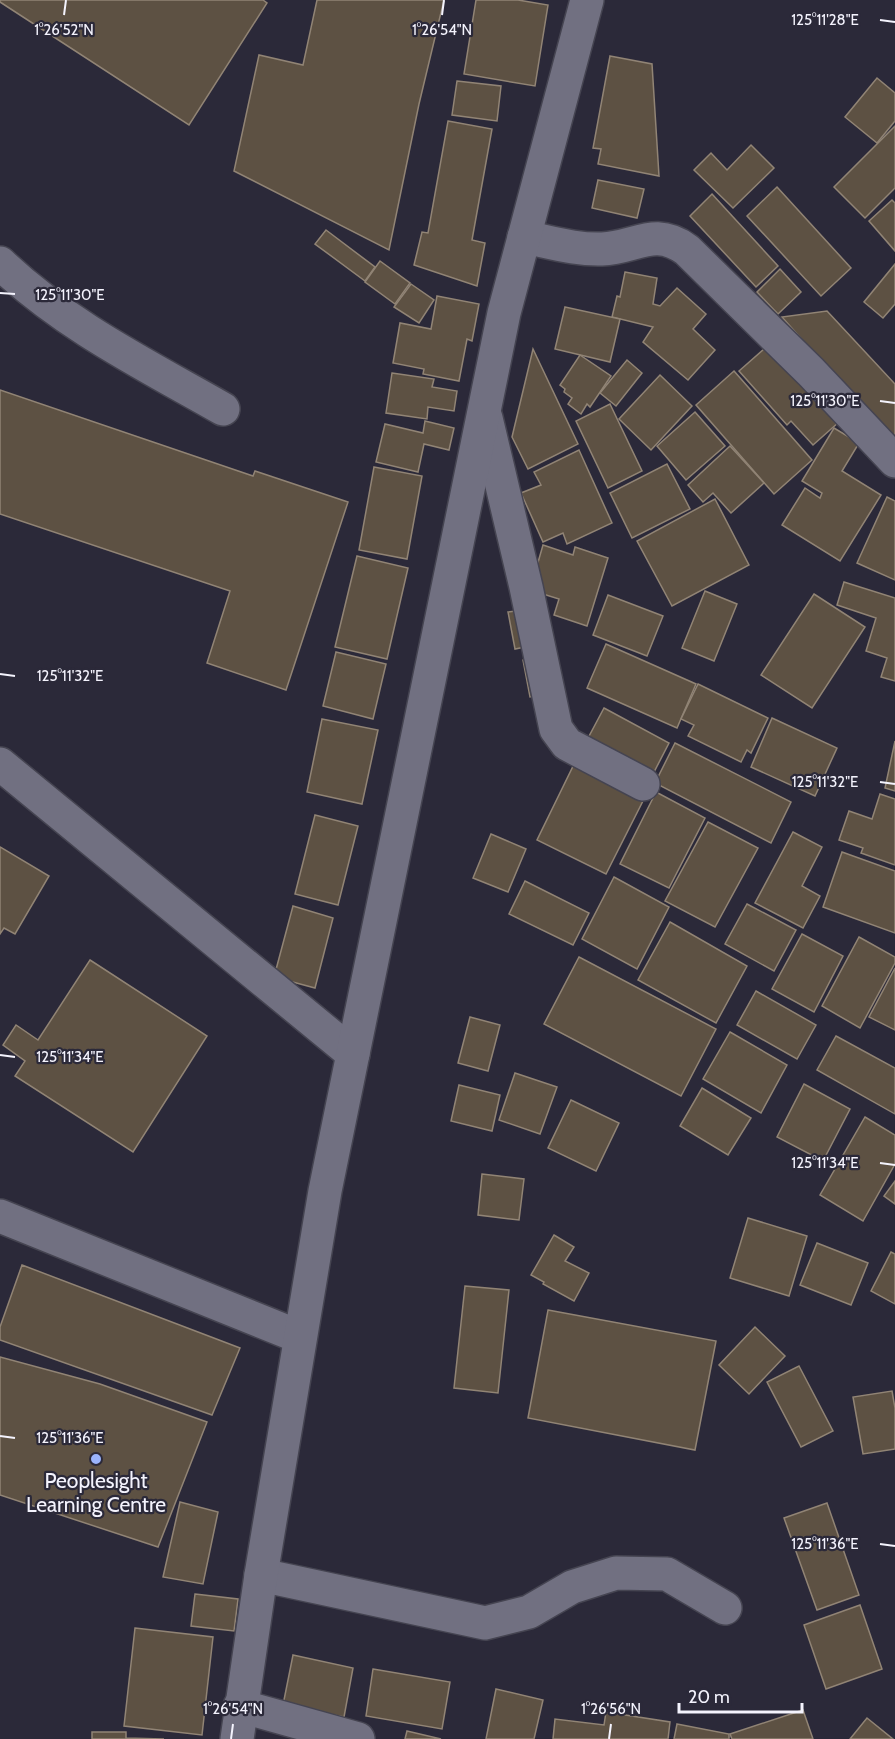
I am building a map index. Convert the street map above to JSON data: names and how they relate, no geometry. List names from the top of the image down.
{
  "places": ["Peoplesight Learning Centre"],
  "scale_bar": "20 m",
  "coordinates": [
    "125°11'28\"E",
    "1°26'52\"N",
    "1°26'54\"N",
    "125°11'30\"E",
    "125°11'32\"E",
    "125°11'34\"E",
    "125°11'36\"E",
    "1°26'56\"N"
  ]
}
